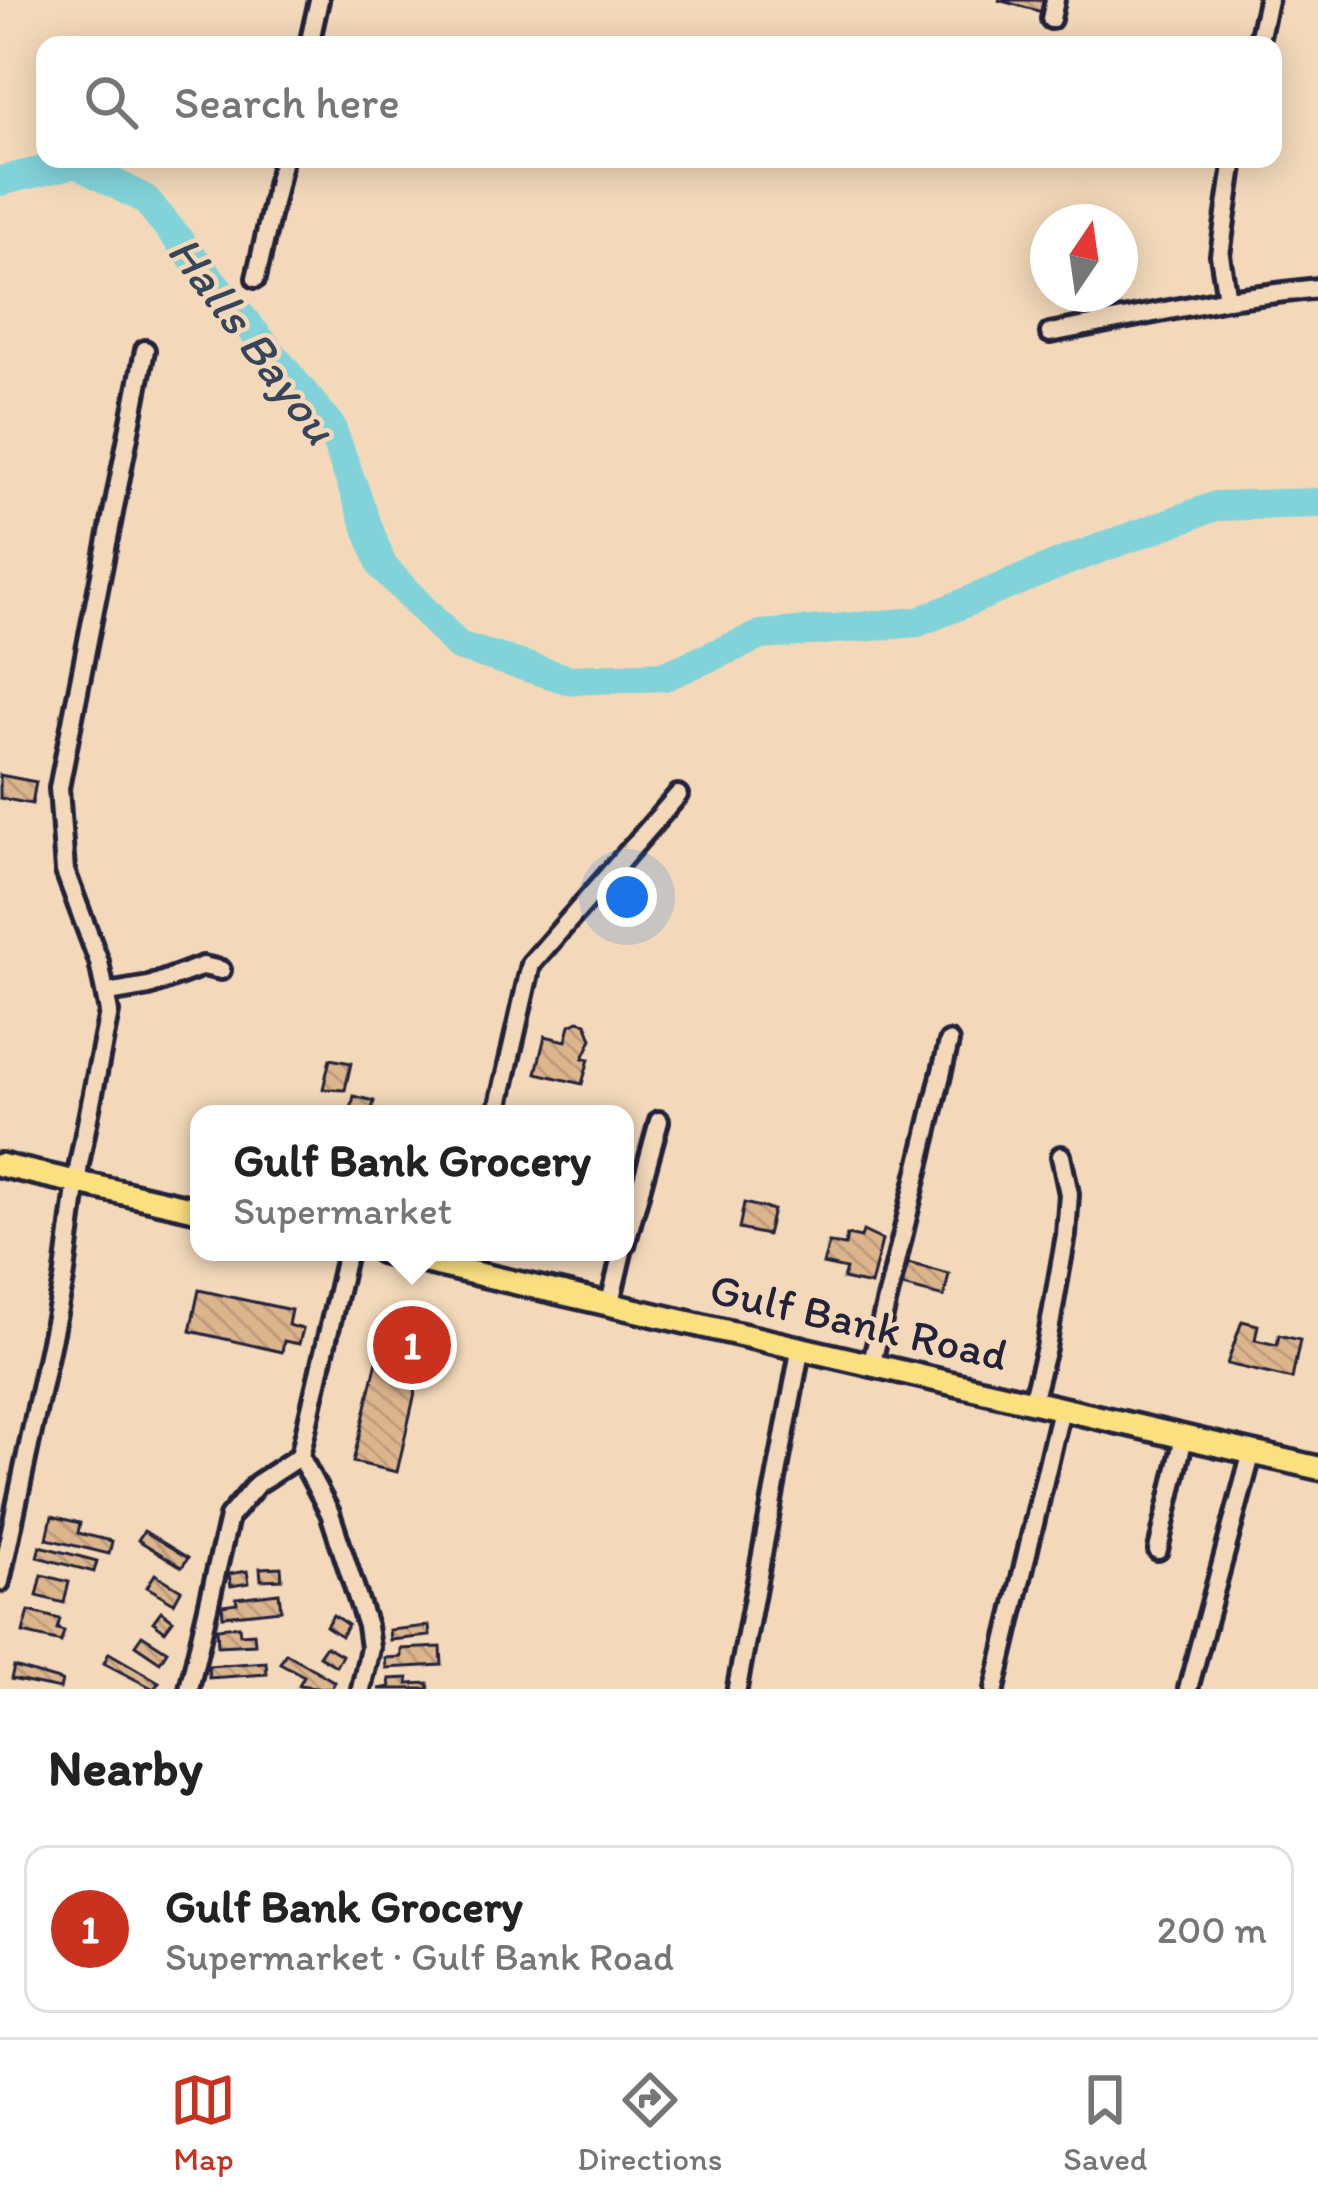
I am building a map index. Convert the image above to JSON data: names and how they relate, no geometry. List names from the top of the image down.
{
  "streets": {
    "main road": ["Gulf Bank Road"]
  },
  "water": ["Halls Bayou"],
  "north": "top",
  "page": {
    "search": "Search here",
    "popup": ["Gulf Bank Grocery", "Supermarket"],
    "pins": "1",
    "heading": "Nearby",
    "list": [
      {
        "mark": "1",
        "name": "Gulf Bank Grocery",
        "note": "Supermarket · Gulf Bank Road",
        "value": "200 m"
      }
    ],
    "nav": ["Map", "Directions", "Saved"]
  }
}
